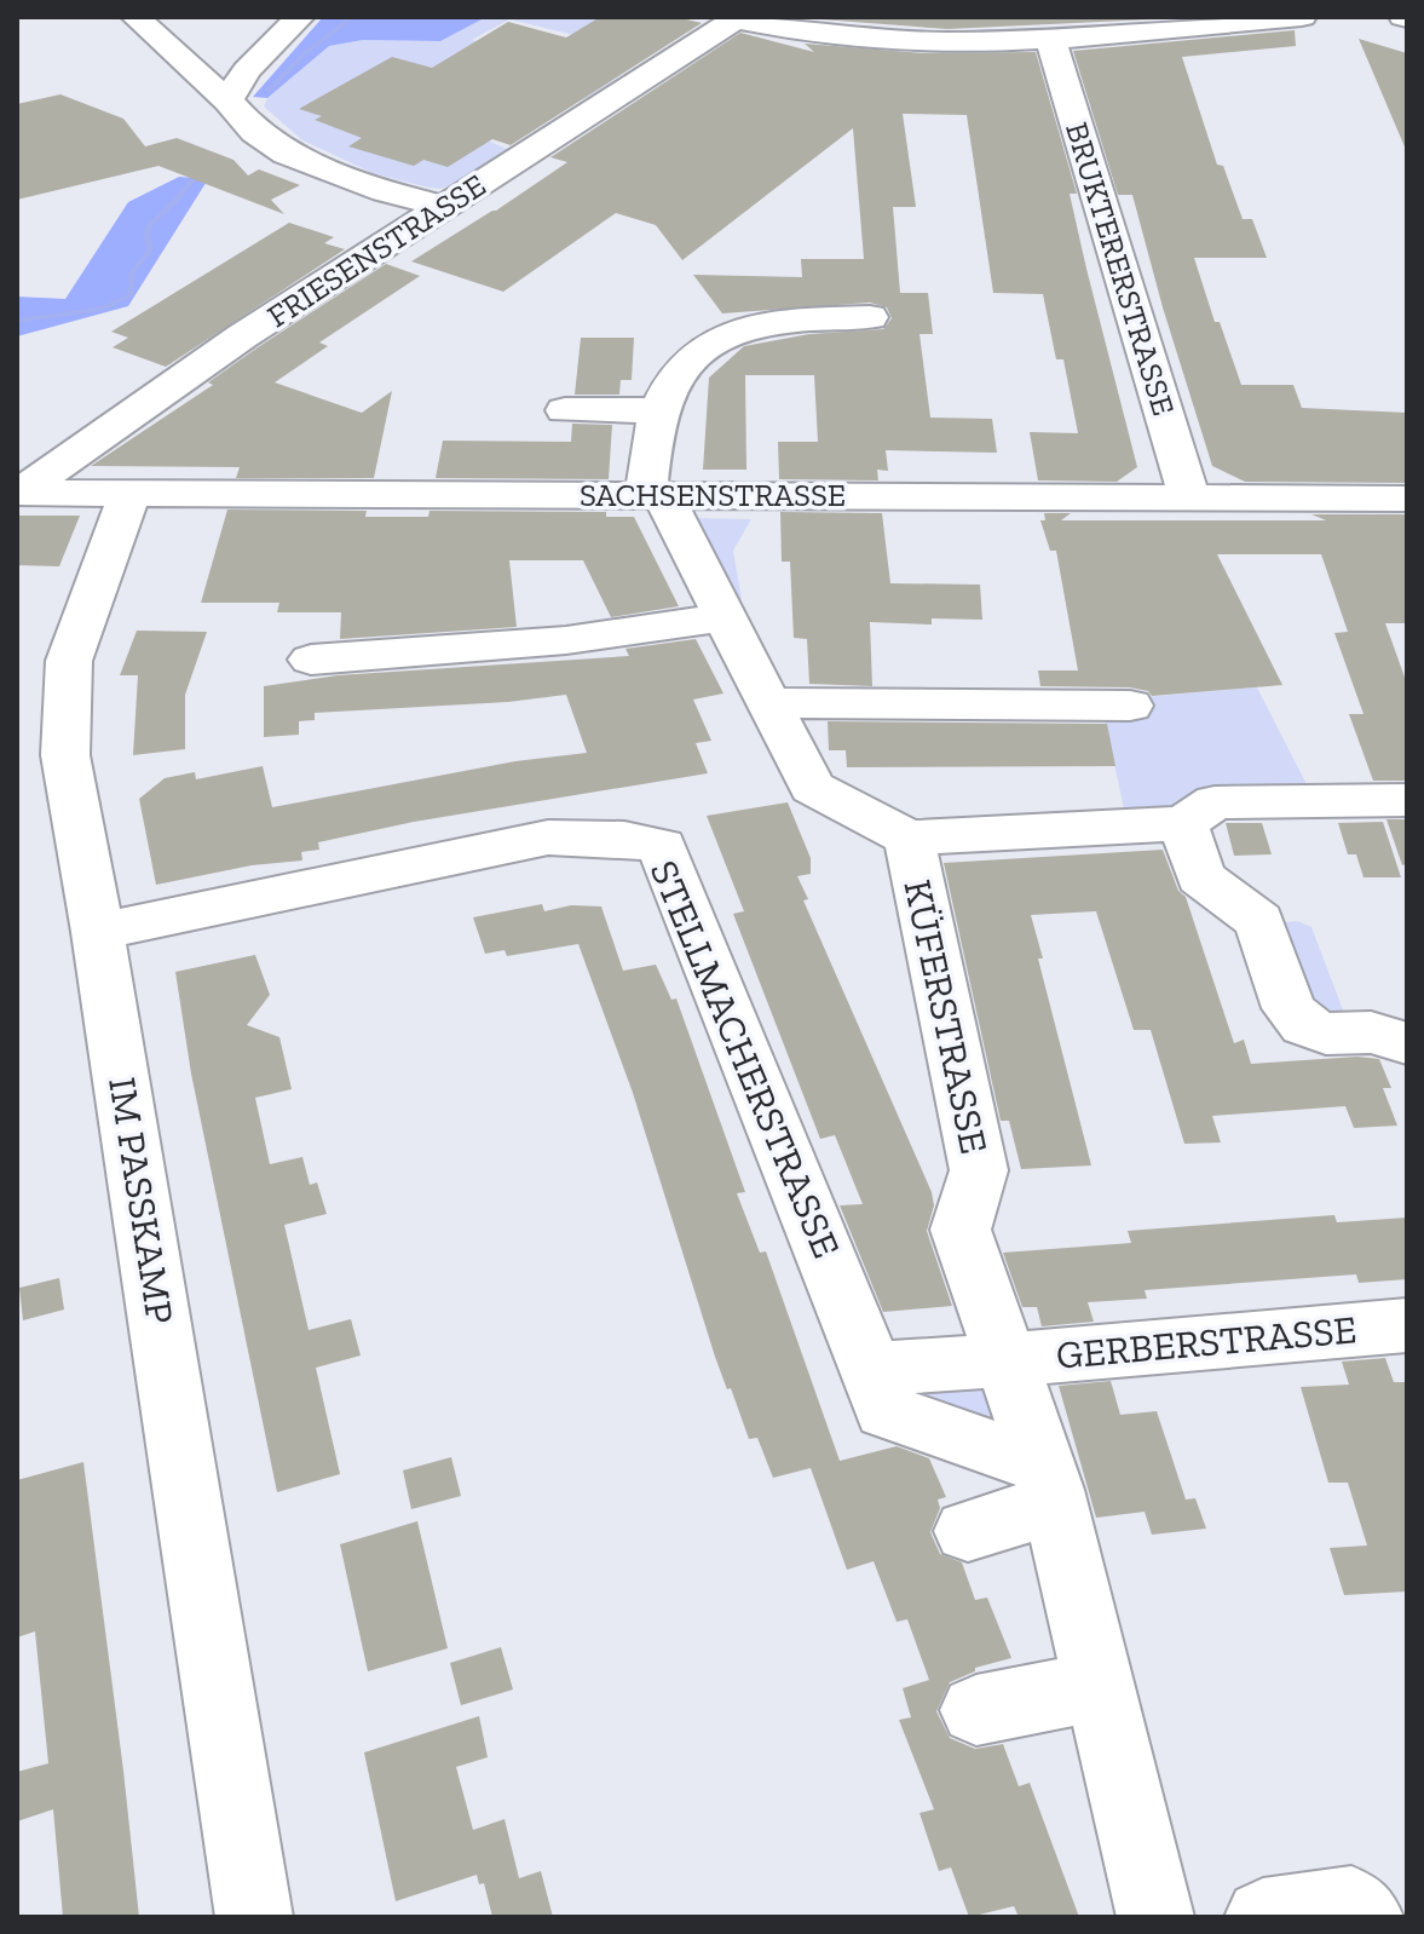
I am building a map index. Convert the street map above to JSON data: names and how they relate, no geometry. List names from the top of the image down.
{
  "streets": {
    "street": [
      "FRIESENSTRASSE",
      "BRUKTERERSTRASSE",
      "SACHSENSTRASSE",
      "KÜFERSTRASSE",
      "STELLMACHERSTRASSE",
      "IM PASSKAMP",
      "GERBERSTRASSE"
    ]
  },
  "crossings": [
    ["FRIESENSTRASSE", "SACHSENSTRASSE"],
    ["BRUKTERERSTRASSE", "SACHSENSTRASSE"],
    ["SACHSENSTRASSE", "KÜFERSTRASSE"],
    ["SACHSENSTRASSE", "IM PASSKAMP"],
    ["KÜFERSTRASSE", "GERBERSTRASSE"],
    ["STELLMACHERSTRASSE", "IM PASSKAMP"]
  ]
}
